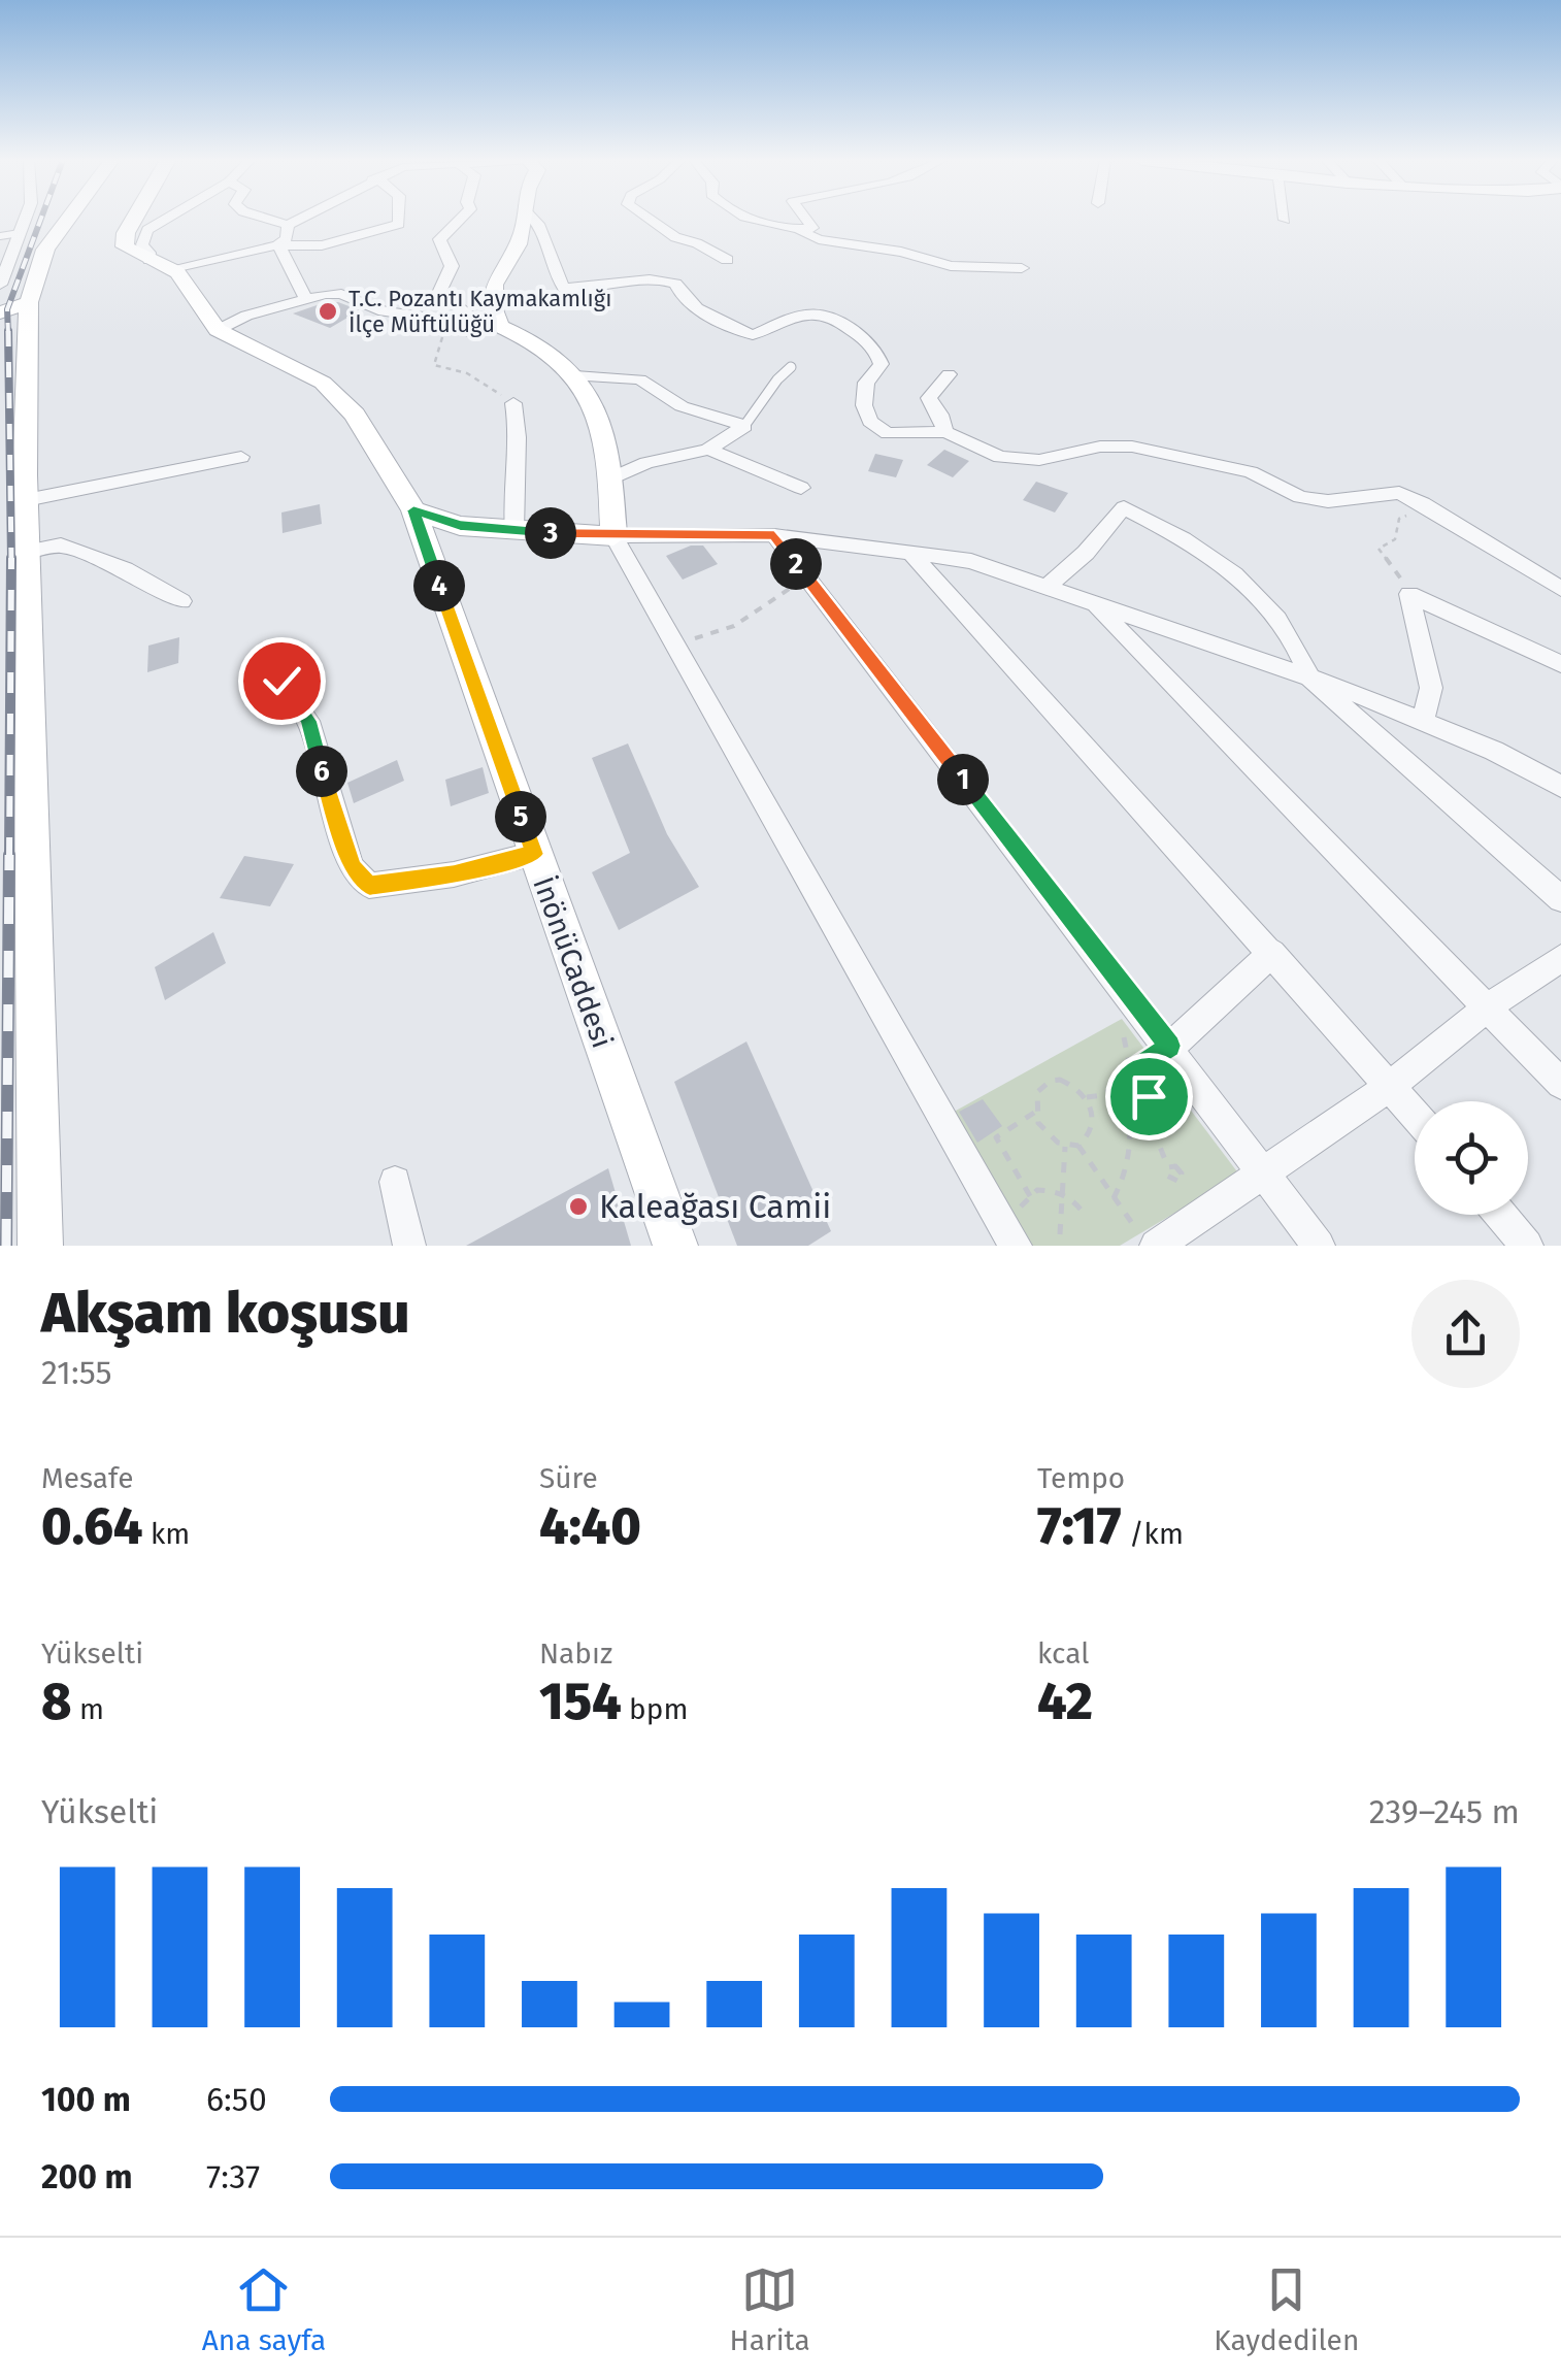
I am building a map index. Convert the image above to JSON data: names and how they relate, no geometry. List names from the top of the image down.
{
  "streets": {
    "main road": ["İnönüCaddesi"]
  },
  "places": ["T.C. Pozantı Kaymakamlığı İlçe Müftülüğü", "Kaleağası Camii"],
  "page": {
    "pins": [
      "3",
      "2",
      "4",
      "6",
      "1",
      "5"
    ],
    "heading": ["Akşam koşusu", "21:55"],
    "stats": [
      ["Mesafe", "0.64 km"],
      ["Süre", "4:40"],
      ["Tempo", "7:17 /km"],
      ["Yükselti", "8 m"],
      ["Nabız", "154 bpm"],
      ["kcal", "42"]
    ],
    "chart": ["Yükselti", "239–245 m"],
    "list": [
      {
        "name": "100 m",
        "note": "6:50"
      },
      {
        "name": "200 m",
        "note": "7:37"
      }
    ],
    "tabs": ["Ana sayfa", "Harita", "Kaydedilen"]
  }
}
